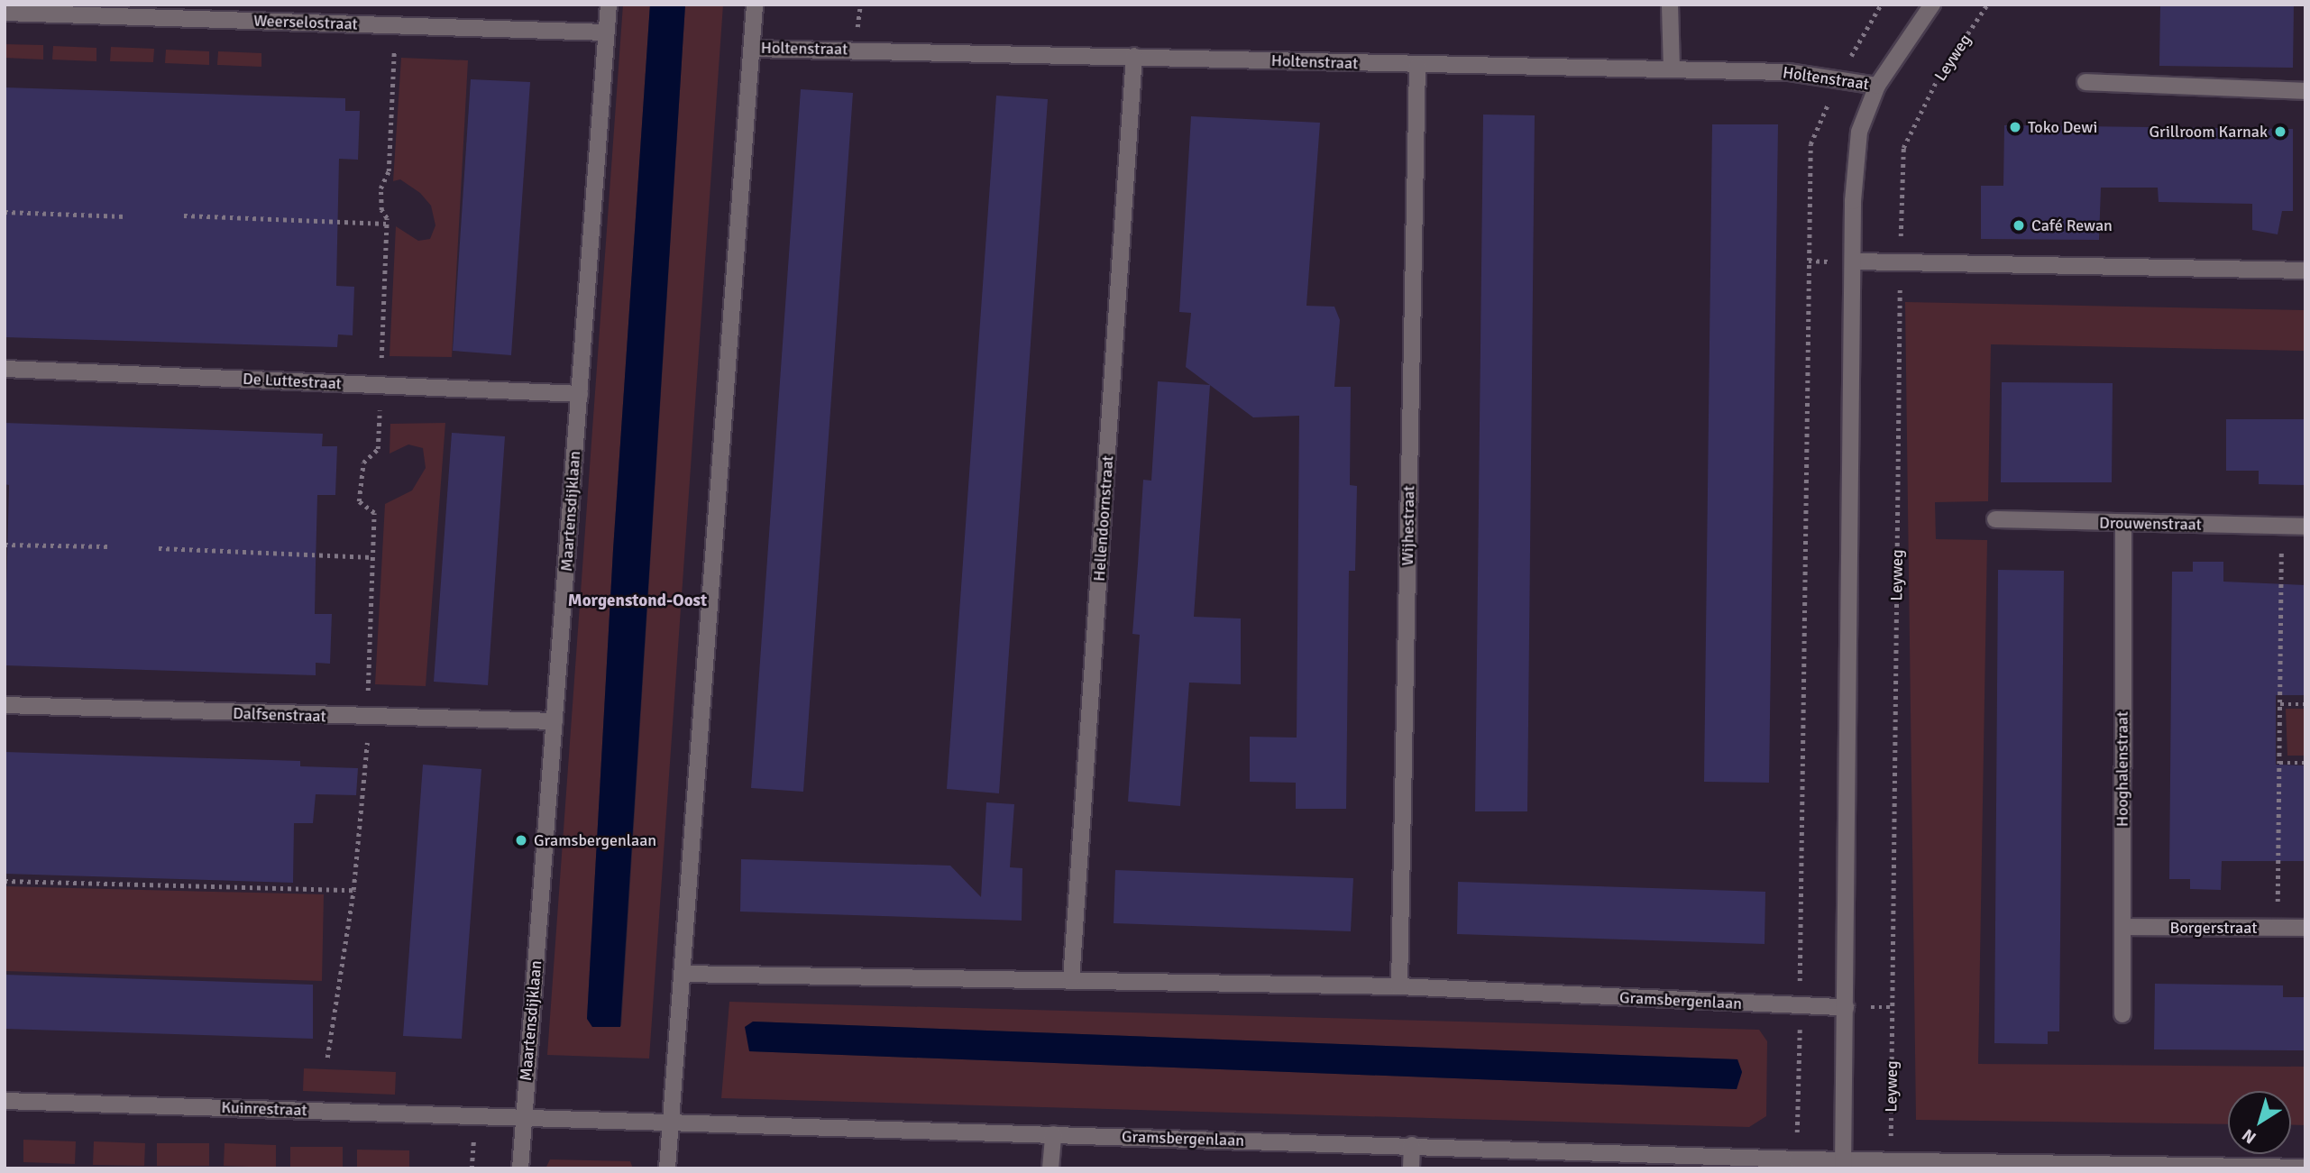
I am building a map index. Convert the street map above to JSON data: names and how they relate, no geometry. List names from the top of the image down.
{
  "streets": {
    "street": [
      "Weerselostraat",
      "Holtenstraat",
      "De Luttestraat",
      "Maartensdijklaan",
      "Hellendoornstraat",
      "Drouwenstraat",
      "Wijhestraat",
      "Dalfsenstraat",
      "Hooghalenstraat",
      "Borgerstraat",
      "Gramsbergenlaan",
      "Kuinrestraat"
    ],
    "path": ["Leyweg"]
  },
  "crossings": [
    ["Weerselostraat", "Maartensdijklaan"],
    ["Holtenstraat", "Hellendoornstraat"],
    ["Holtenstraat", "Wijhestraat"],
    ["Leyweg", "Gramsbergenlaan"],
    ["De Luttestraat", "Maartensdijklaan"],
    ["Maartensdijklaan", "Dalfsenstraat"],
    ["Maartensdijklaan", "Gramsbergenlaan"],
    ["Maartensdijklaan", "Kuinrestraat"],
    ["Hellendoornstraat", "Gramsbergenlaan"],
    ["Drouwenstraat", "Hooghalenstraat"],
    ["Wijhestraat", "Gramsbergenlaan"],
    ["Hooghalenstraat", "Borgerstraat"],
    ["Gramsbergenlaan", "Kuinrestraat"]
  ],
  "districts": ["Morgenstond-Oost"],
  "places": [
    "Toko Dewi",
    "Grillroom Karnak",
    "Café Rewan",
    "Gramsbergenlaan"
  ],
  "north": "bottom left"
}
